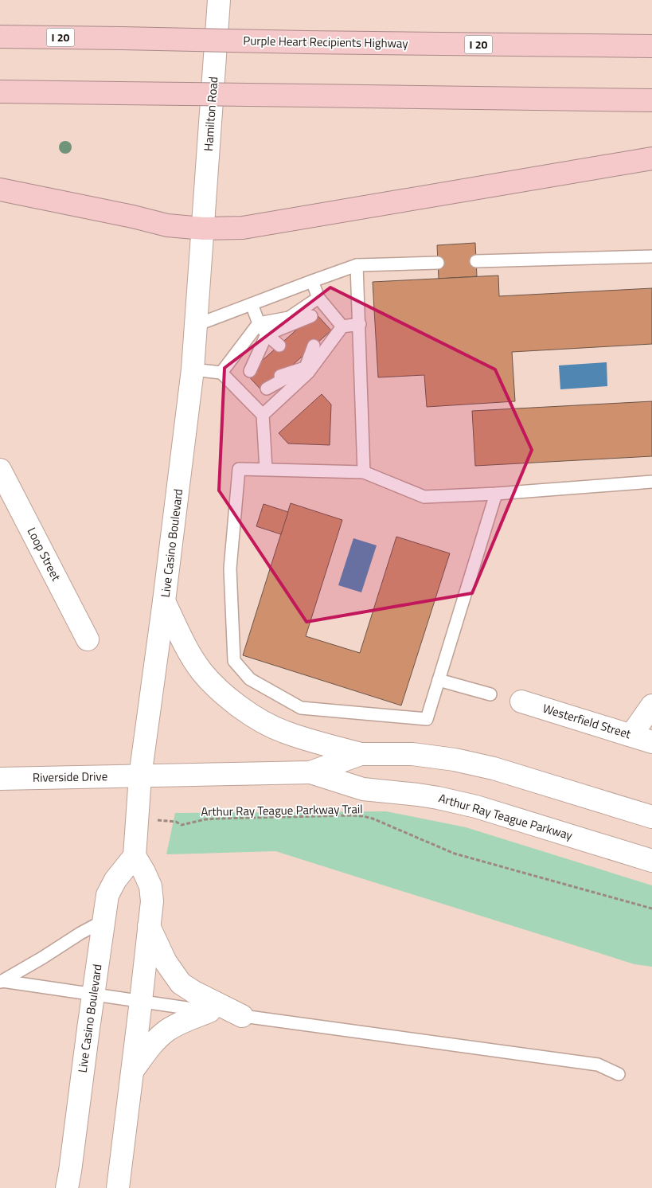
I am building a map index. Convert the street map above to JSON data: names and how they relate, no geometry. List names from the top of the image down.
{
  "streets": {
    "highway": ["I 20", "Purple Heart Recipients Highway"],
    "street": [
      "Hamilton Road",
      "Live Casino Boulevard",
      "Loop Street",
      "Westerfield Street",
      "Riverside Drive",
      "Arthur Ray Teague Parkway"
    ],
    "path": ["Arthur Ray Teague Parkway Trail"]
  },
  "crossings": [
    ["Hamilton Road", "Live Casino Boulevard"],
    ["Live Casino Boulevard", "Riverside Drive"],
    ["Live Casino Boulevard", "Arthur Ray Teague Parkway Trail"],
    ["Live Casino Boulevard", "Arthur Ray Teague Parkway"],
    ["Riverside Drive", "Arthur Ray Teague Parkway"]
  ]
}
